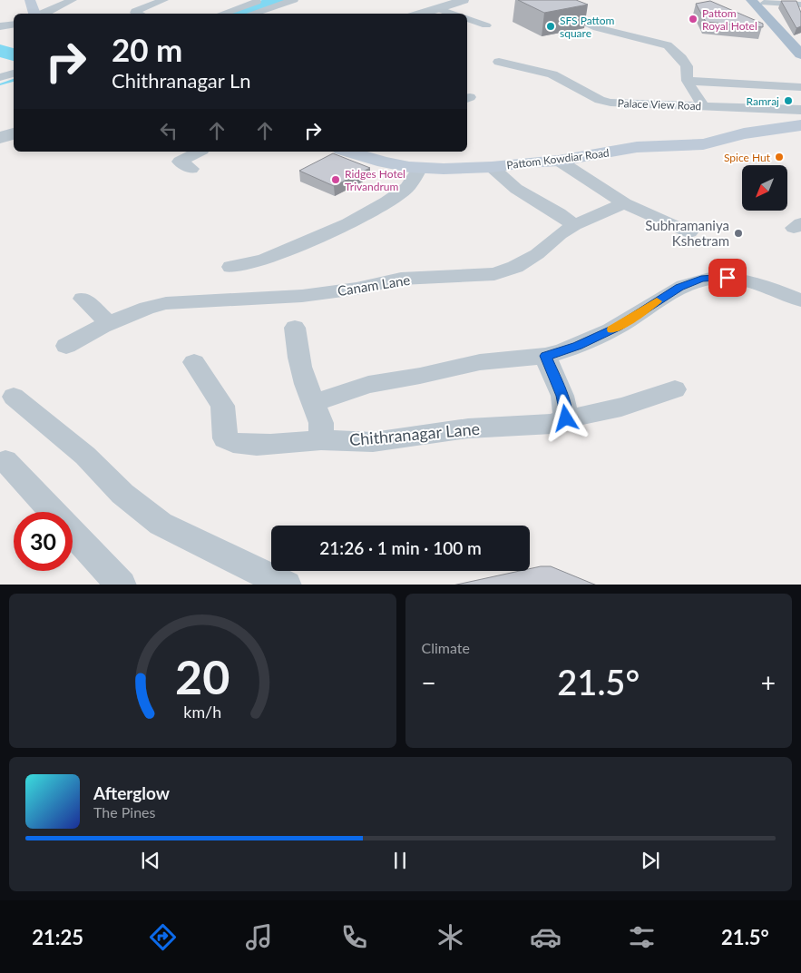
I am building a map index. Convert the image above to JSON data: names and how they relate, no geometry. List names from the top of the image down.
{
  "streets": {
    "main road": ["Pattom Kowdiar Road"],
    "street": ["Palace View Road", "Canam Lane", "Chithranagar Lane"]
  },
  "places": [
    "Pattom Royal Hotel",
    "SFS Pattom square",
    "Ramraj",
    "Spice Hut",
    "Ridges Hotel Trivandrum",
    "Subhramaniya Kshetram"
  ],
  "north": "bottom left",
  "page": {
    "turn": ["20 m", "Chithranagar Ln"],
    "limit": "30",
    "trip": "21:26 · 1 min · 100 m",
    "tile": "Climate",
    "heat": ["−", "21.5°", "+"],
    "song": ["Afterglow", "The Pines"],
    "tabs": ["21:25", "21.5°"],
    "gauge": ["20", "km/h"]
  }
}
